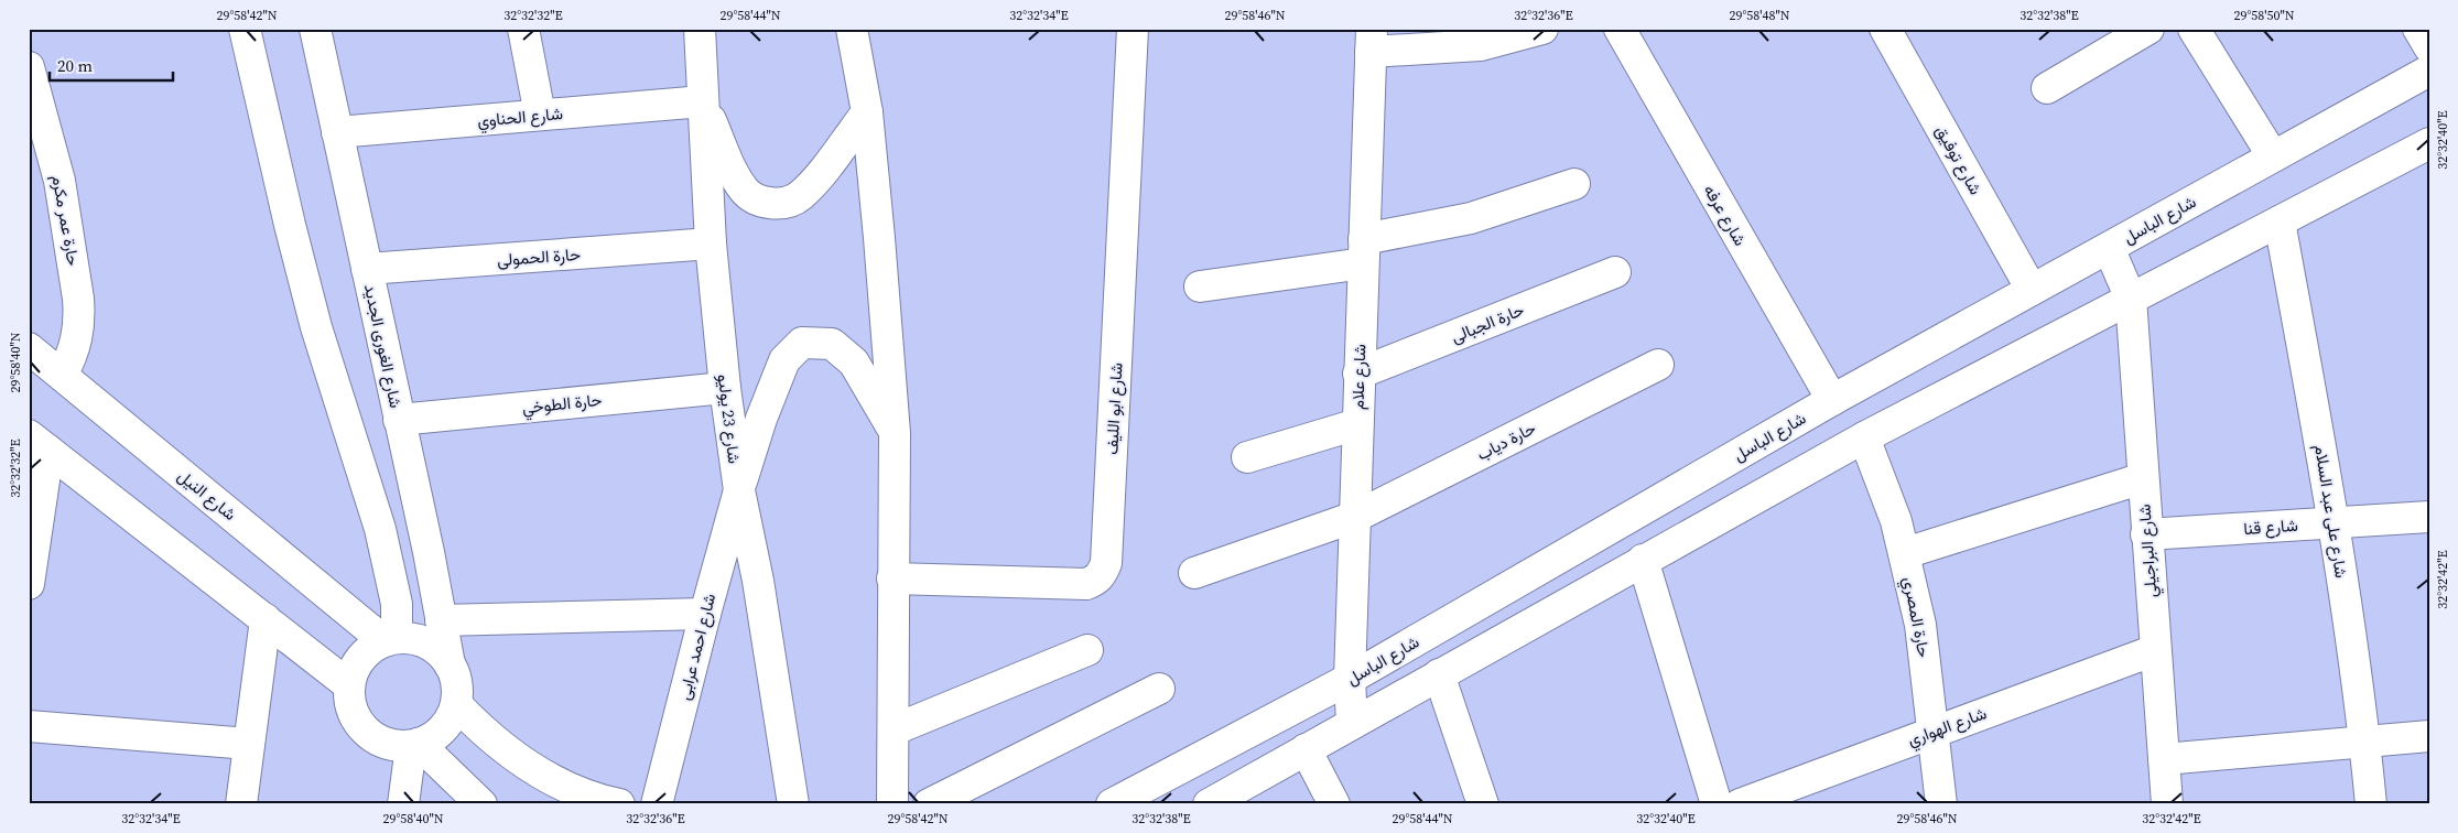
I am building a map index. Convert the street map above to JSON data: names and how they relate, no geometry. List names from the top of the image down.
{
  "streets": {
    "street": [
      "شارع الحناوي",
      "شارع توفيق",
      "شارع عرفه",
      "شارع الباسل",
      "حارة عمر مكرم",
      "حارة الحمولى",
      "حارة الجبالى",
      "شارع الغورى الجديد",
      "شارع علام",
      "حارة الطوخي",
      "شارع ابو الليف",
      "شارع 23 يوليو",
      "حارة دياب",
      "شارع النيل",
      "شارع على عبد السلام",
      "شارع قنا",
      "شارع البراجيلي",
      "حارة المصري",
      "شارع احمد عرابى",
      "شارع الهواري"
    ]
  },
  "crossings": [
    ["شارع الحناوي", "شارع الغورى الجديد"],
    ["شارع الحناوي", "شارع 23 يوليو"],
    ["شارع توفيق", "شارع الباسل"],
    ["شارع عرفه", "شارع الباسل"],
    ["شارع الباسل", "شارع علام"],
    ["شارع الباسل", "شارع البراجيلي"],
    ["حارة عمر مكرم", "شارع النيل"],
    ["حارة الحمولى", "شارع الغورى الجديد"],
    ["حارة الحمولى", "شارع 23 يوليو"],
    ["حارة الجبالى", "شارع علام"],
    ["شارع الغورى الجديد", "حارة الطوخي"],
    ["شارع الغورى الجديد", "شارع النيل"],
    ["شارع علام", "حارة دياب"],
    ["حارة الطوخي", "شارع 23 يوليو"],
    ["شارع 23 يوليو", "شارع احمد عرابى"],
    ["شارع على عبد السلام", "شارع قنا"],
    ["شارع قنا", "شارع البراجيلي"],
    ["شارع البراجيلي", "شارع الهواري"],
    ["حارة المصري", "شارع الهواري"]
  ],
  "scale_bar": "20 m",
  "coordinates": [
    "29°58'42\"N",
    "32°32'32\"E",
    "29°58'44\"N",
    "32°32'34\"E",
    "29°58'46\"N",
    "32°32'36\"E",
    "29°58'48\"N",
    "32°32'38\"E",
    "29°58'50\"N",
    "32°32'40\"E",
    "29°58'40\"N",
    "32°32'42\"E"
  ]
}
